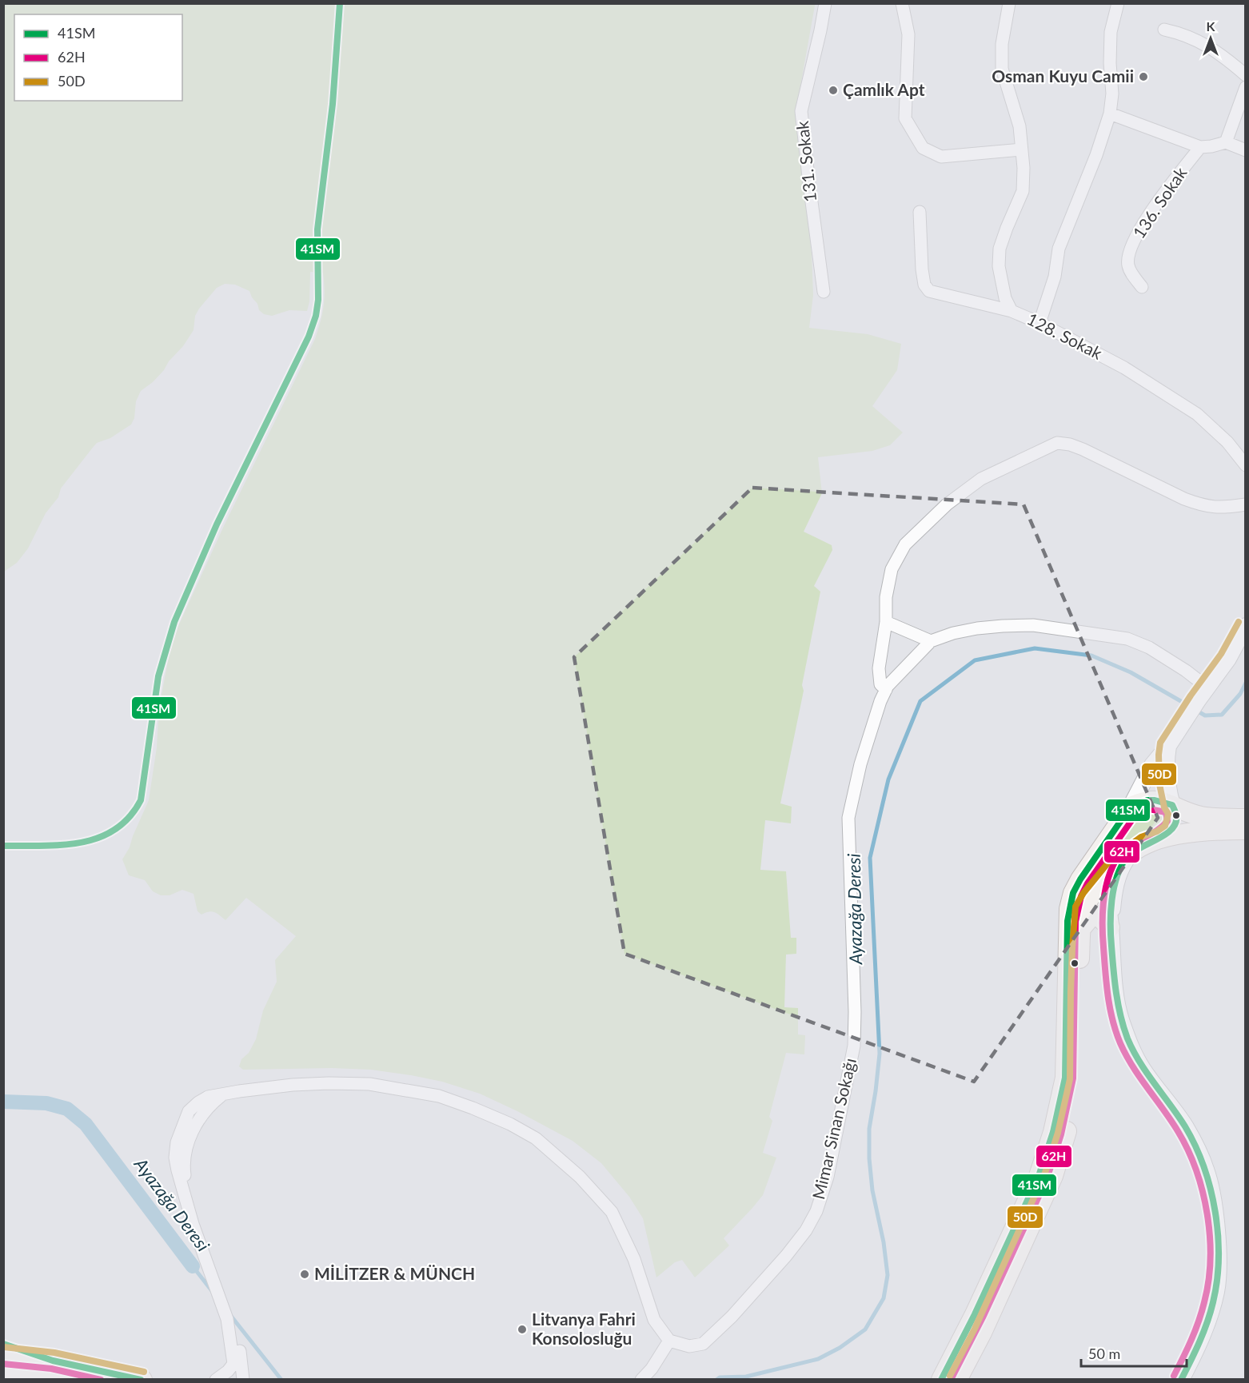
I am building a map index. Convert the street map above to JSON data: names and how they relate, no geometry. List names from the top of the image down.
{
  "streets": {
    "street": [
      "131. Sokak",
      "136. Sokak",
      "128. Sokak",
      "Mimar Sinan Sokağı"
    ]
  },
  "water": ["Ayazağa Deresi"],
  "places": [
    "Osman Kuyu Camii",
    "Çamlık Apt",
    "MİLİTZER & MÜNCH",
    "Litvanya Fahri Konsolosluğu"
  ],
  "lines": ["transit line 41SM", "transit line 50D", "transit line 62H"],
  "legend": ["41SM", "62H", "50D"],
  "scale_bar": "50 m",
  "north": "top"
}
